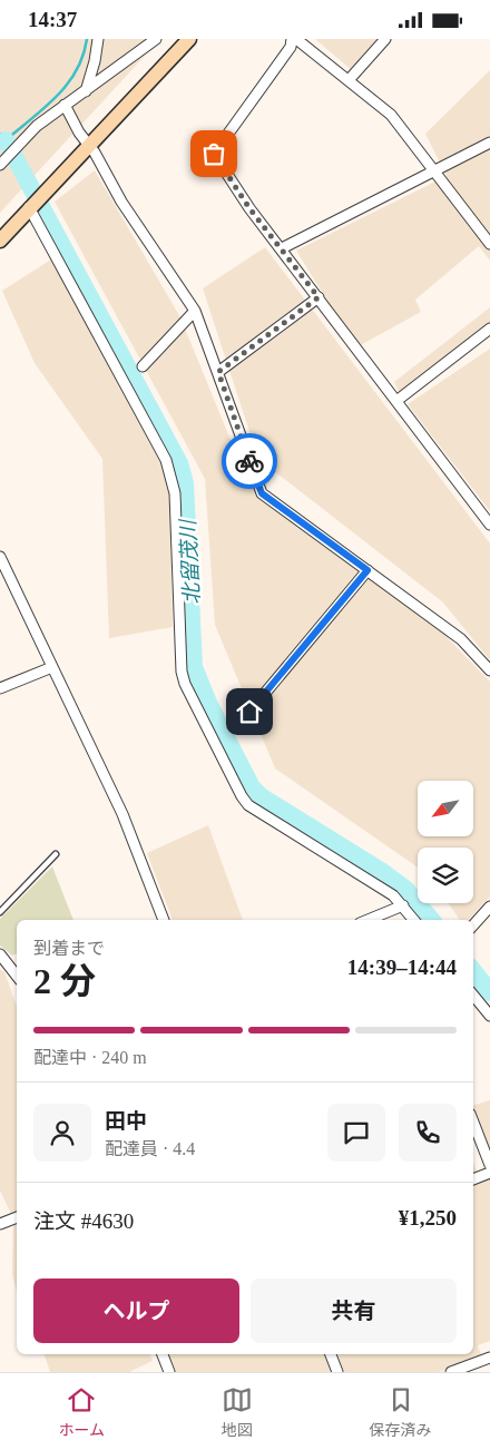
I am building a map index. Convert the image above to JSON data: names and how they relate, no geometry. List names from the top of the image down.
{
  "water": ["北留茂川"],
  "north": "bottom left",
  "page": {
    "status": "14:37",
    "heading": ["2 分", "到着まで", "14:39–14:44"],
    "panel": [
      "田中",
      "配達員 · 4.4",
      "注文 #4630",
      "¥1,250"
    ],
    "bar": "配達中 · 240 m",
    "buttons": ["ヘルプ", "共有"],
    "tabs": ["ホーム", "地図", "保存済み"]
  }
}
